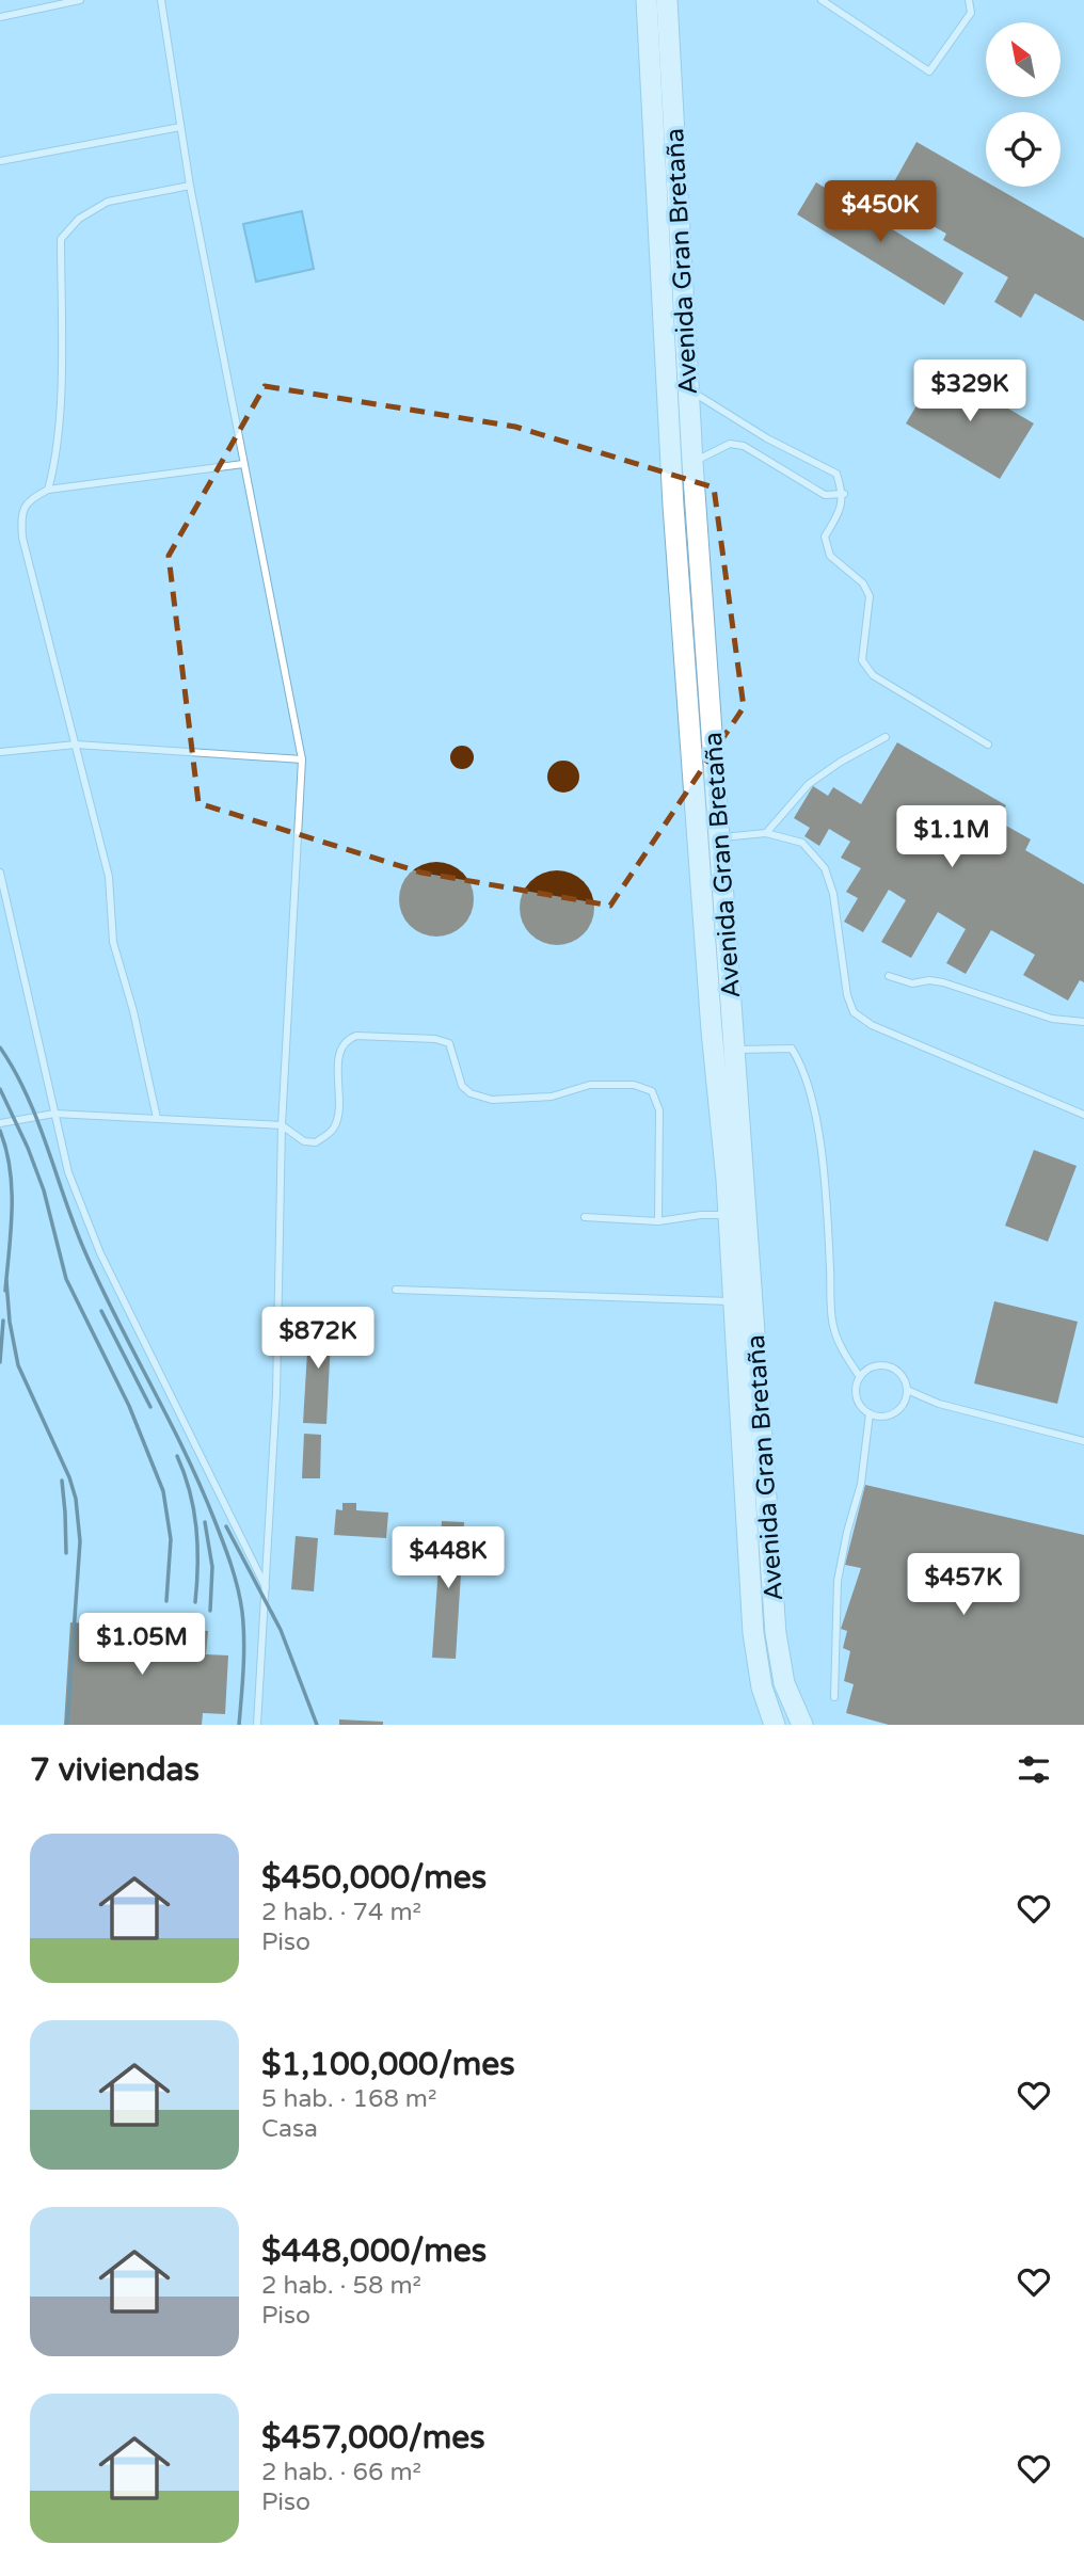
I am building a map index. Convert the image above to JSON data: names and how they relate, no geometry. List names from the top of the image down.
{
  "streets": {
    "main road": ["Avenida Gran Bretaña"]
  },
  "north": "top left",
  "page": {
    "price": [
      "$450K",
      "$329K",
      "$1.1M",
      "$872K",
      "$448K",
      "$457K",
      "$1.05M"
    ],
    "heading": "7 viviendas",
    "list": [
      {
        "name": "$450,000/mes",
        "note": "2 hab. · 74 m² · Piso"
      },
      {
        "name": "$1,100,000/mes",
        "note": "5 hab. · 168 m² · Casa"
      },
      {
        "name": "$448,000/mes",
        "note": "2 hab. · 58 m² · Piso"
      },
      {
        "name": "$457,000/mes",
        "note": "2 hab. · 66 m² · Piso"
      }
    ]
  }
}
